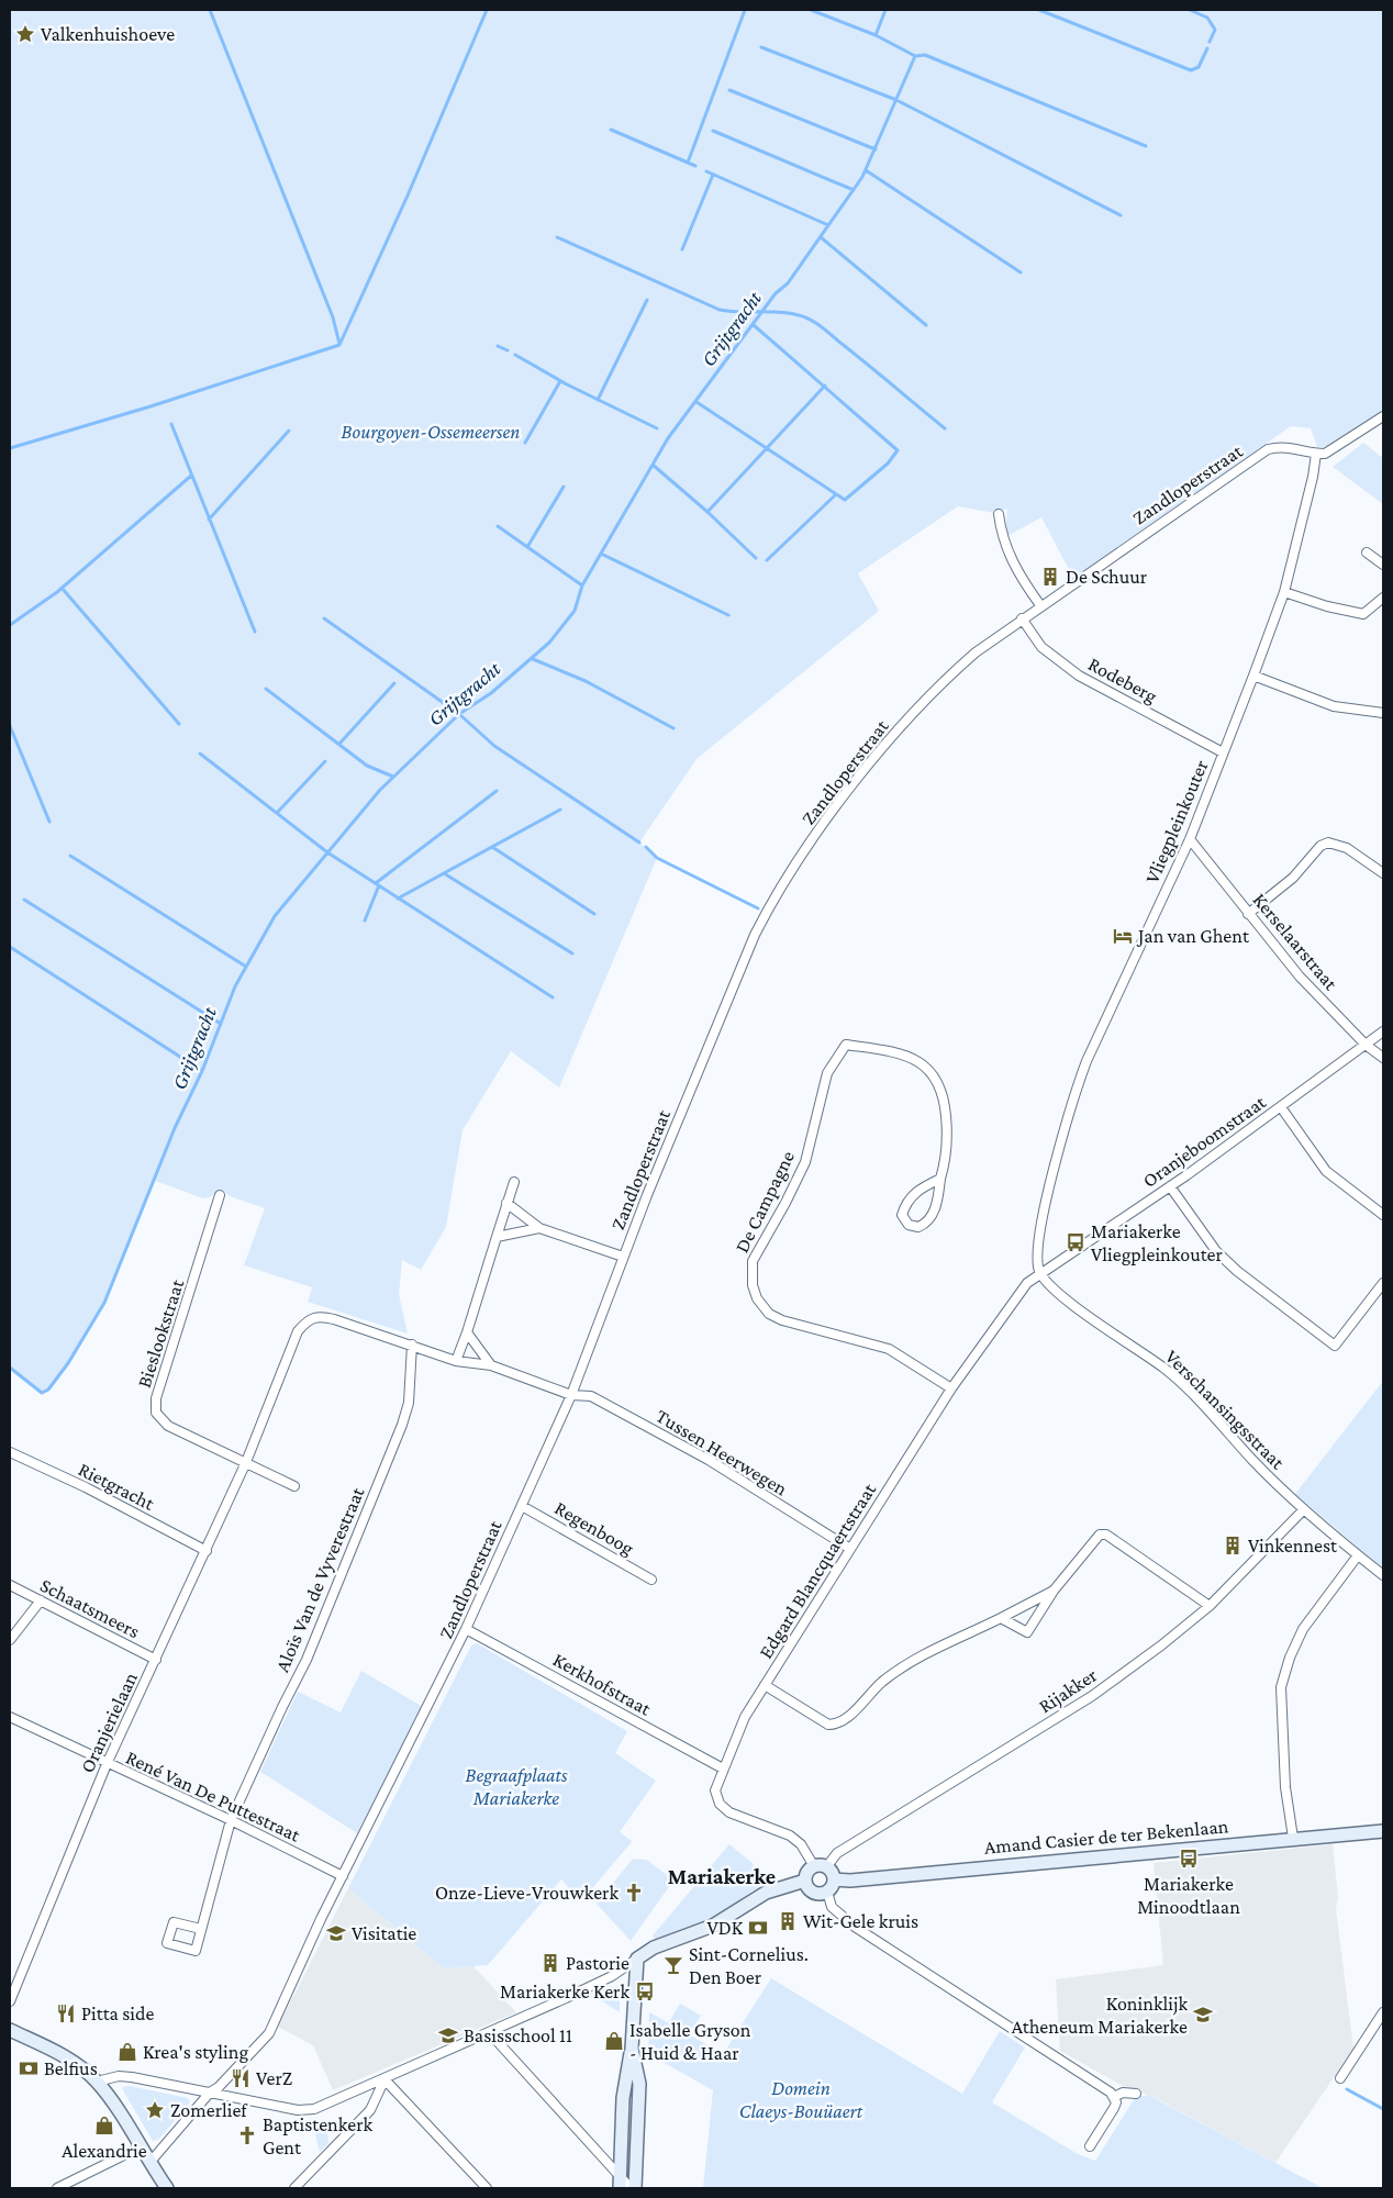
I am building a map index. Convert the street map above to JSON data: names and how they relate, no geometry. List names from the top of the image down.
{
  "streets": {
    "street": [
      "Zandloperstraat",
      "Rodeberg",
      "Vliegpleinkouter",
      "Kerselaarstraat",
      "Oranjeboomstraat",
      "De Campagne",
      "Bieslookstraat",
      "Verschansingsstraat",
      "Tussen Heerwegen",
      "Rietgracht",
      "Regenboog",
      "Edgard Blancquaertstraat",
      "Aloïs Van de Vyverestraat",
      "Schaatsmeers",
      "Kerkhofstraat",
      "Rijakker",
      "Oranjerielaan",
      "René Van De Puttestraat",
      "Amand Casier de ter Bekenlaan"
    ]
  },
  "crossings": [
    ["Zandloperstraat", "Rodeberg"],
    ["Zandloperstraat", "Vliegpleinkouter"],
    ["Zandloperstraat", "Tussen Heerwegen"],
    ["Zandloperstraat", "Regenboog"],
    ["Zandloperstraat", "Kerkhofstraat"],
    ["Zandloperstraat", "René Van De Puttestraat"],
    ["Rodeberg", "Vliegpleinkouter"],
    ["Vliegpleinkouter", "Kerselaarstraat"],
    ["Vliegpleinkouter", "Oranjeboomstraat"],
    ["Vliegpleinkouter", "Verschansingsstraat"],
    ["Vliegpleinkouter", "Edgard Blancquaertstraat"],
    ["Kerselaarstraat", "Oranjeboomstraat"],
    ["Oranjeboomstraat", "Verschansingsstraat"],
    ["Oranjeboomstraat", "Edgard Blancquaertstraat"],
    ["De Campagne", "Edgard Blancquaertstraat"],
    ["Bieslookstraat", "Oranjerielaan"],
    ["Verschansingsstraat", "Edgard Blancquaertstraat"],
    ["Verschansingsstraat", "Rijakker"],
    ["Tussen Heerwegen", "Edgard Blancquaertstraat"],
    ["Tussen Heerwegen", "Oranjerielaan"],
    ["Rietgracht", "Oranjerielaan"],
    ["Edgard Blancquaertstraat", "Kerkhofstraat"],
    ["Edgard Blancquaertstraat", "Rijakker"],
    ["Edgard Blancquaertstraat", "Amand Casier de ter Bekenlaan"],
    ["Aloïs Van de Vyverestraat", "Oranjerielaan"],
    ["Aloïs Van de Vyverestraat", "René Van De Puttestraat"],
    ["Schaatsmeers", "Oranjerielaan"],
    ["Rijakker", "Amand Casier de ter Bekenlaan"],
    ["Oranjerielaan", "René Van De Puttestraat"]
  ],
  "districts": ["Mariakerke"],
  "water": ["Grijtgracht"],
  "parks": ["Bourgoyen-Ossemeersen", "Begraafplaats Mariakerke", "Domein Claeys-Bouüaert"],
  "places": {
    "place": ["Valkenhuishoeve", "Zomerlief"],
    "building": [
      "De Schuur",
      "Vinkennest",
      "Wit-Gele kruis",
      "Pastorie"
    ],
    "hotel": ["Jan van Ghent"],
    "bus stop": ["Mariakerke Vliegpleinkouter", "Mariakerke Minoodtlaan", "Mariakerke Kerk"],
    "church": ["Onze-Lieve-Vrouwkerk", "Baptistenkerk Gent"],
    "bank": ["VDK", "Belfius"],
    "school or university": ["Visitatie", "Koninklijk Atheneum Mariakerke", "Basisschool 11"],
    "bar": ["Sint-Cornelius. Den Boer"],
    "restaurant": ["Pitta side", "VerZ"],
    "shop": ["Isabelle Gryson - Huid & Haar", "Krea's styling", "Alexandrie"]
  }
}
